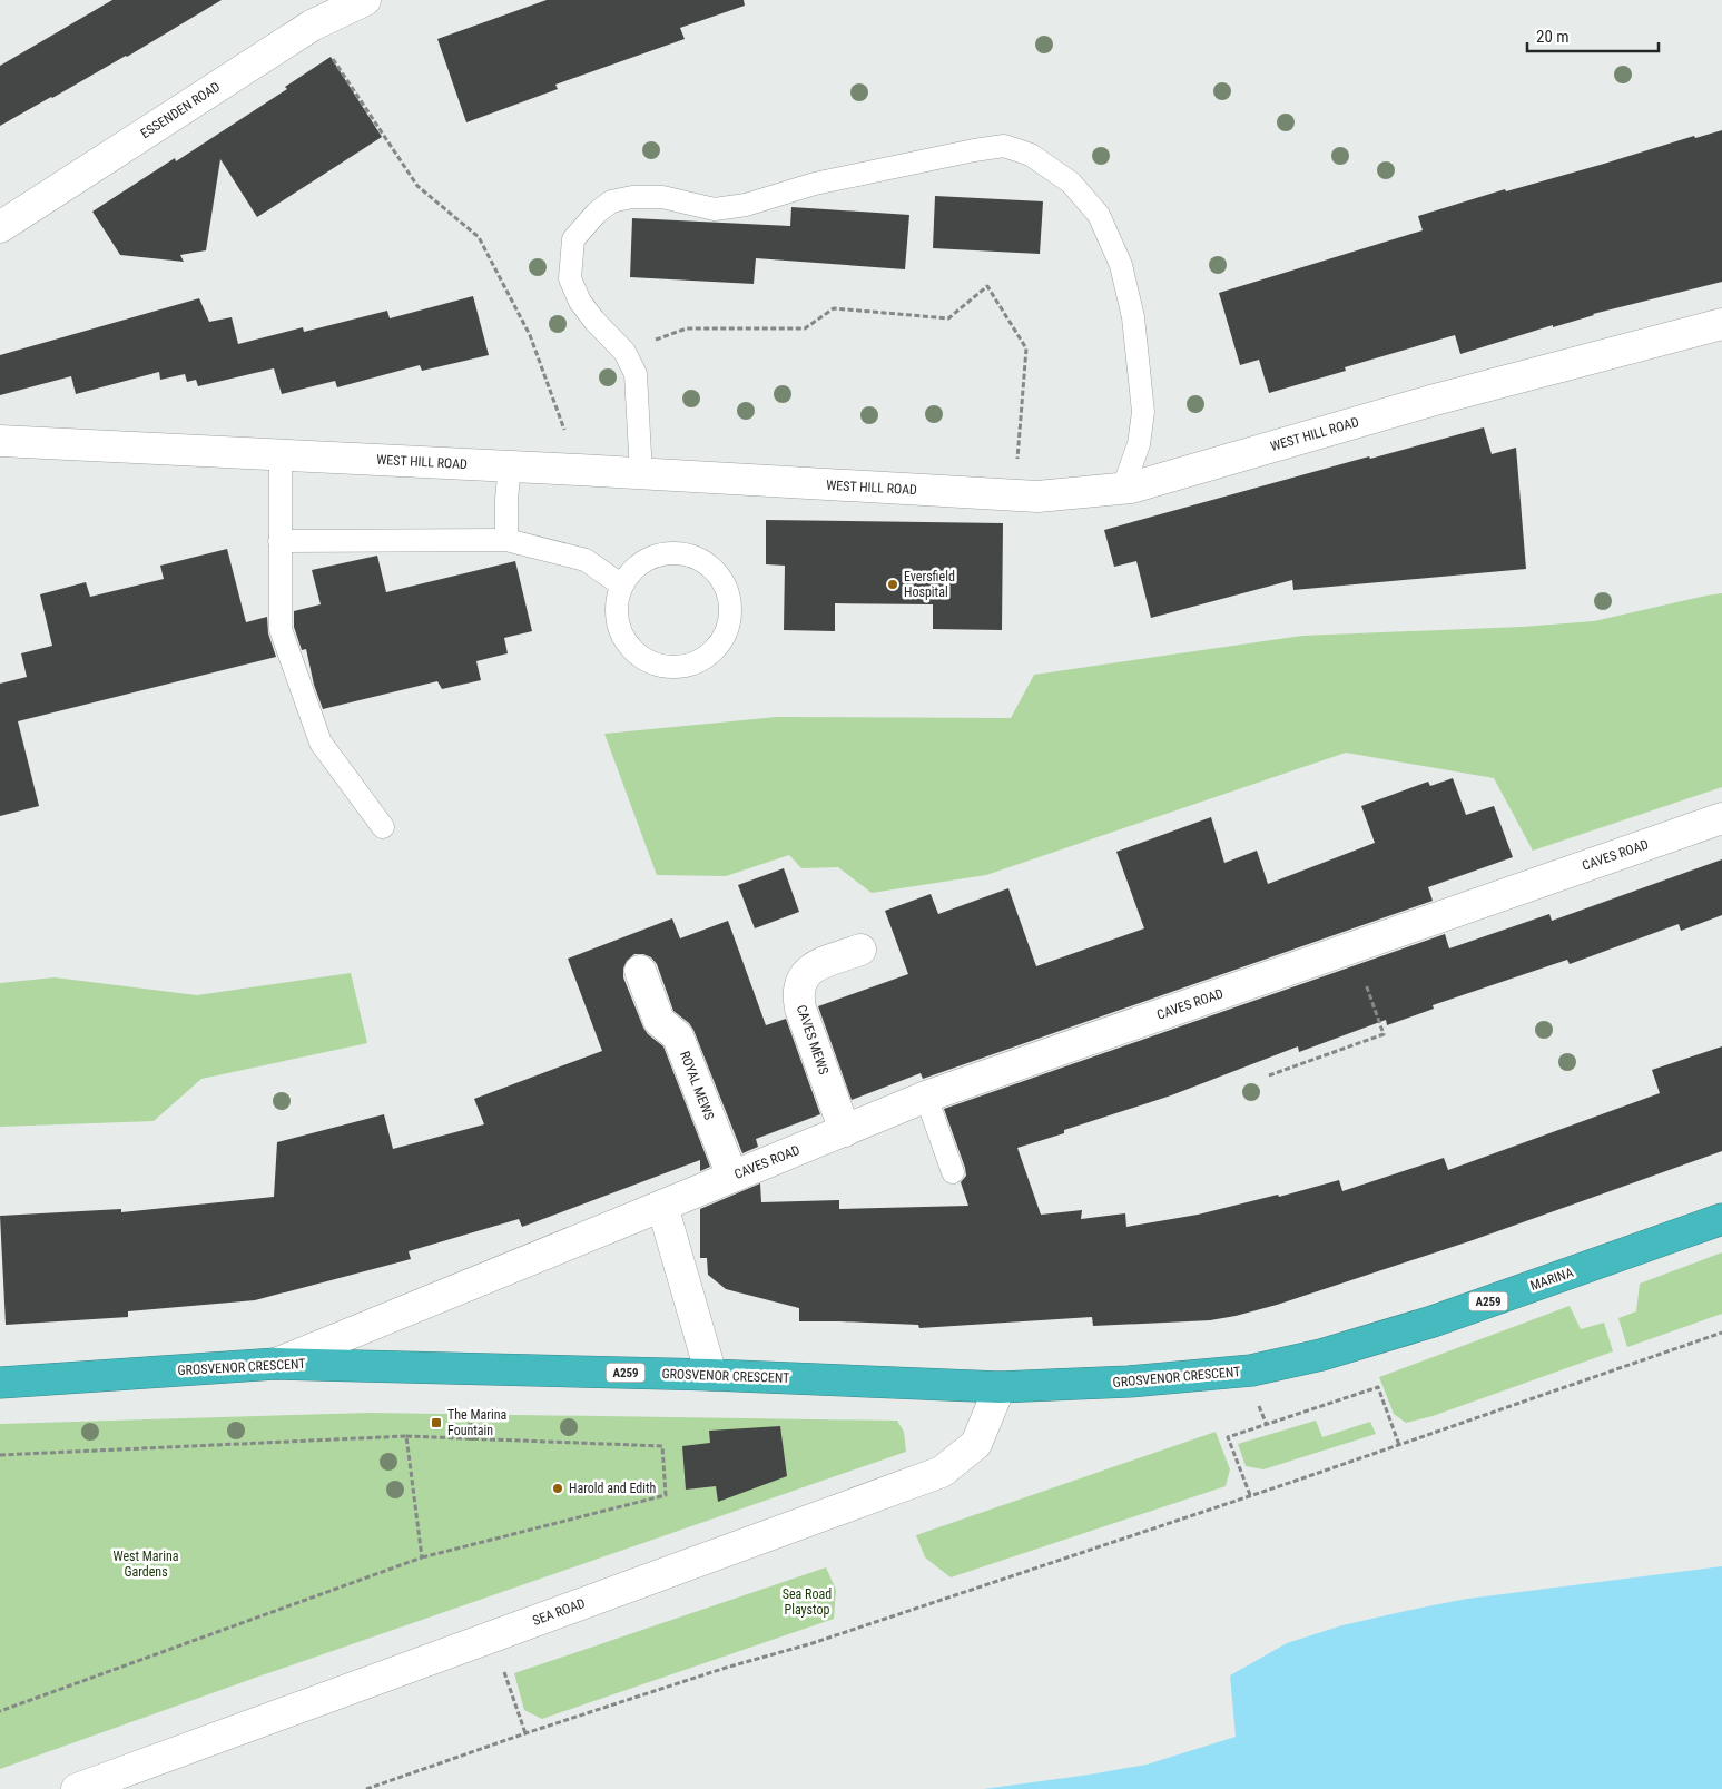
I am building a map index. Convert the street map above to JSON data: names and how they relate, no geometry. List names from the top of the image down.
{
  "streets": {
    "highway": ["MARINA", "A259", "GROSVENOR CRESCENT"],
    "street": [
      "ESSENDEN ROAD",
      "WEST HILL ROAD",
      "CAVES ROAD",
      "CAVES MEWS",
      "ROYAL MEWS",
      "SEA ROAD"
    ]
  },
  "crossings": [
    ["CAVES ROAD", "CAVES MEWS"],
    ["CAVES ROAD", "ROYAL MEWS"],
    ["CAVES ROAD", "GROSVENOR CRESCENT"],
    ["MARINA", "GROSVENOR CRESCENT"],
    ["GROSVENOR CRESCENT", "SEA ROAD"]
  ],
  "parks": ["West Marina Gardens", "Sea Road Playstop"],
  "places": {
    "other": ["Eversfield Hospital", "Harold and Edith"],
    "transit": ["The Marina Fountain"]
  },
  "scale_bar": "20 m"
}
